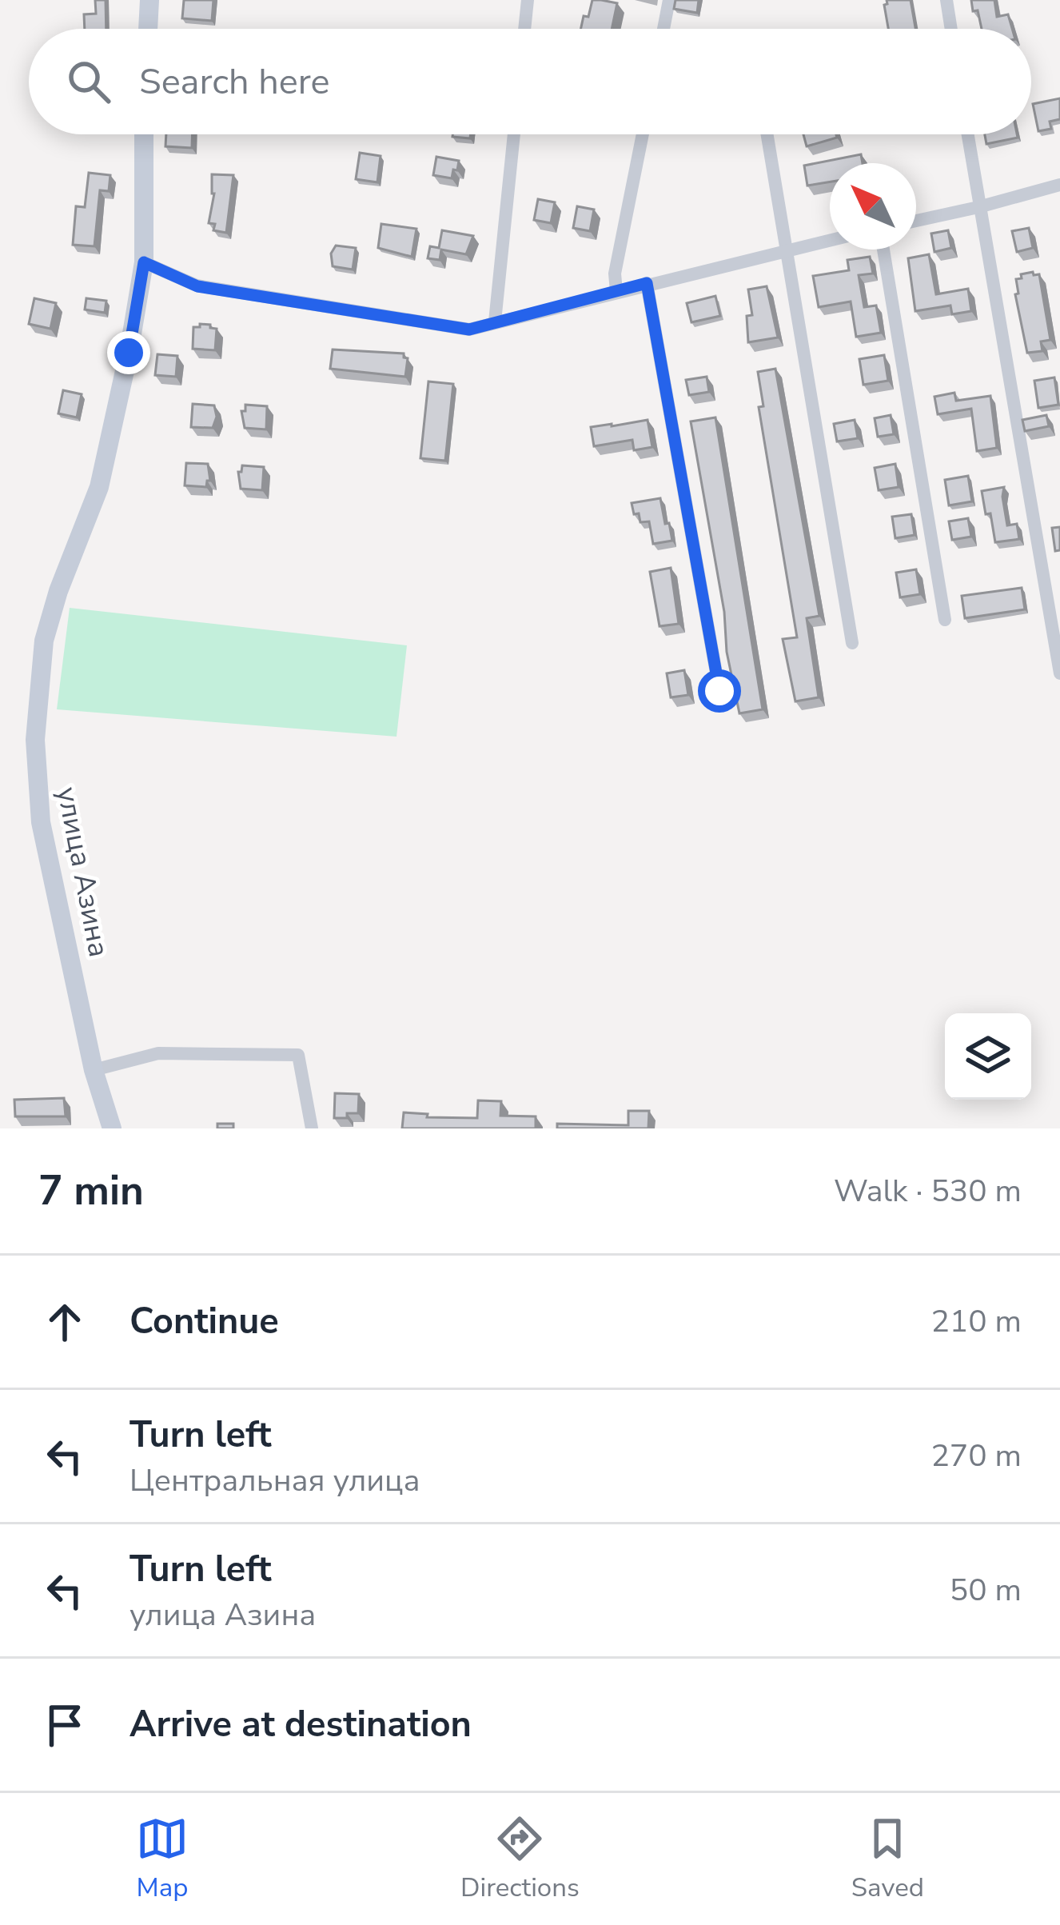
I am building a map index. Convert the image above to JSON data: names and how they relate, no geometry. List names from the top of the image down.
{
  "streets": {
    "street": ["улица Азина"]
  },
  "north": "top left",
  "page": {
    "search": "Search here",
    "heading": ["7 min", "Walk · 530 m"],
    "list": [
      ["Continue", "210 m"],
      ["Turn left", "Центральная улица", "270 m"],
      ["Turn left", "улица Азина", "50 m"],
      "Arrive at destination"
    ],
    "nav": ["Map", "Directions", "Saved"]
  }
}
